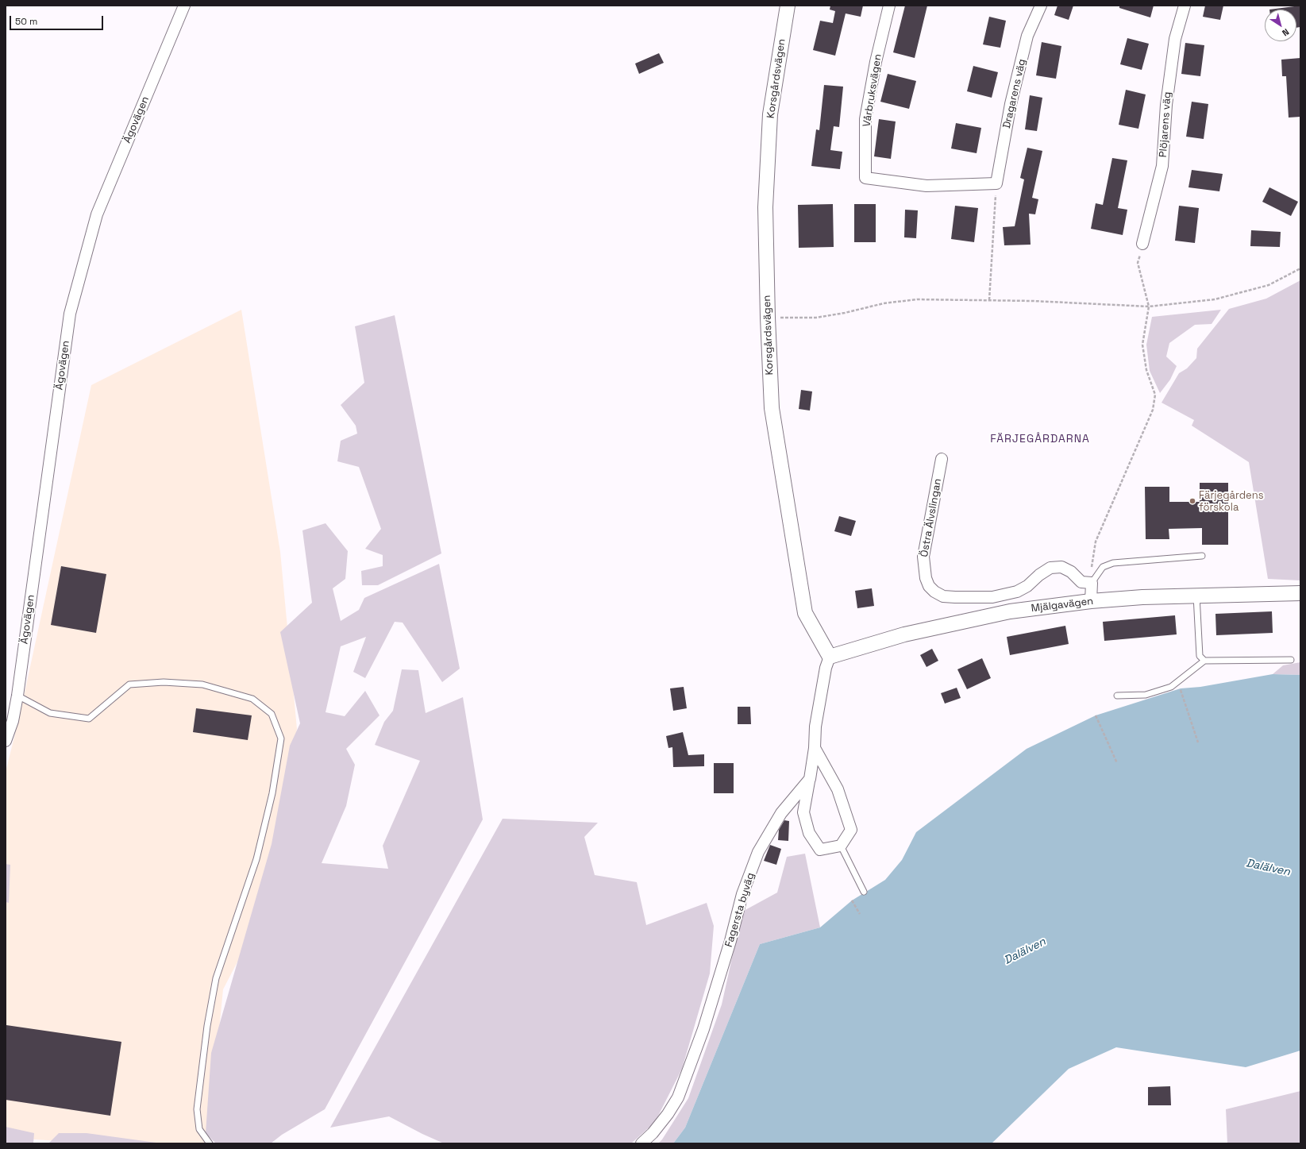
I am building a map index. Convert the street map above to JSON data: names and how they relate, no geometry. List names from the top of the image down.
{
  "streets": {
    "street": [
      "Korsgårdsvägen",
      "Vårbruksvägen",
      "Dragarens väg",
      "Ägovägen",
      "Plöjarens väg",
      "Östra Älvslingan",
      "Mjälgavägen",
      "Fagersta byväg"
    ]
  },
  "crossings": [
    ["Korsgårdsvägen", "Mjälgavägen"],
    ["Vårbruksvägen", "Dragarens väg"]
  ],
  "districts": ["FÄRJEGÅRDARNA"],
  "water": ["Dalälven"],
  "places": ["Färjegårdens förskola"],
  "scale_bar": "50 m",
  "north": "bottom right"
}
